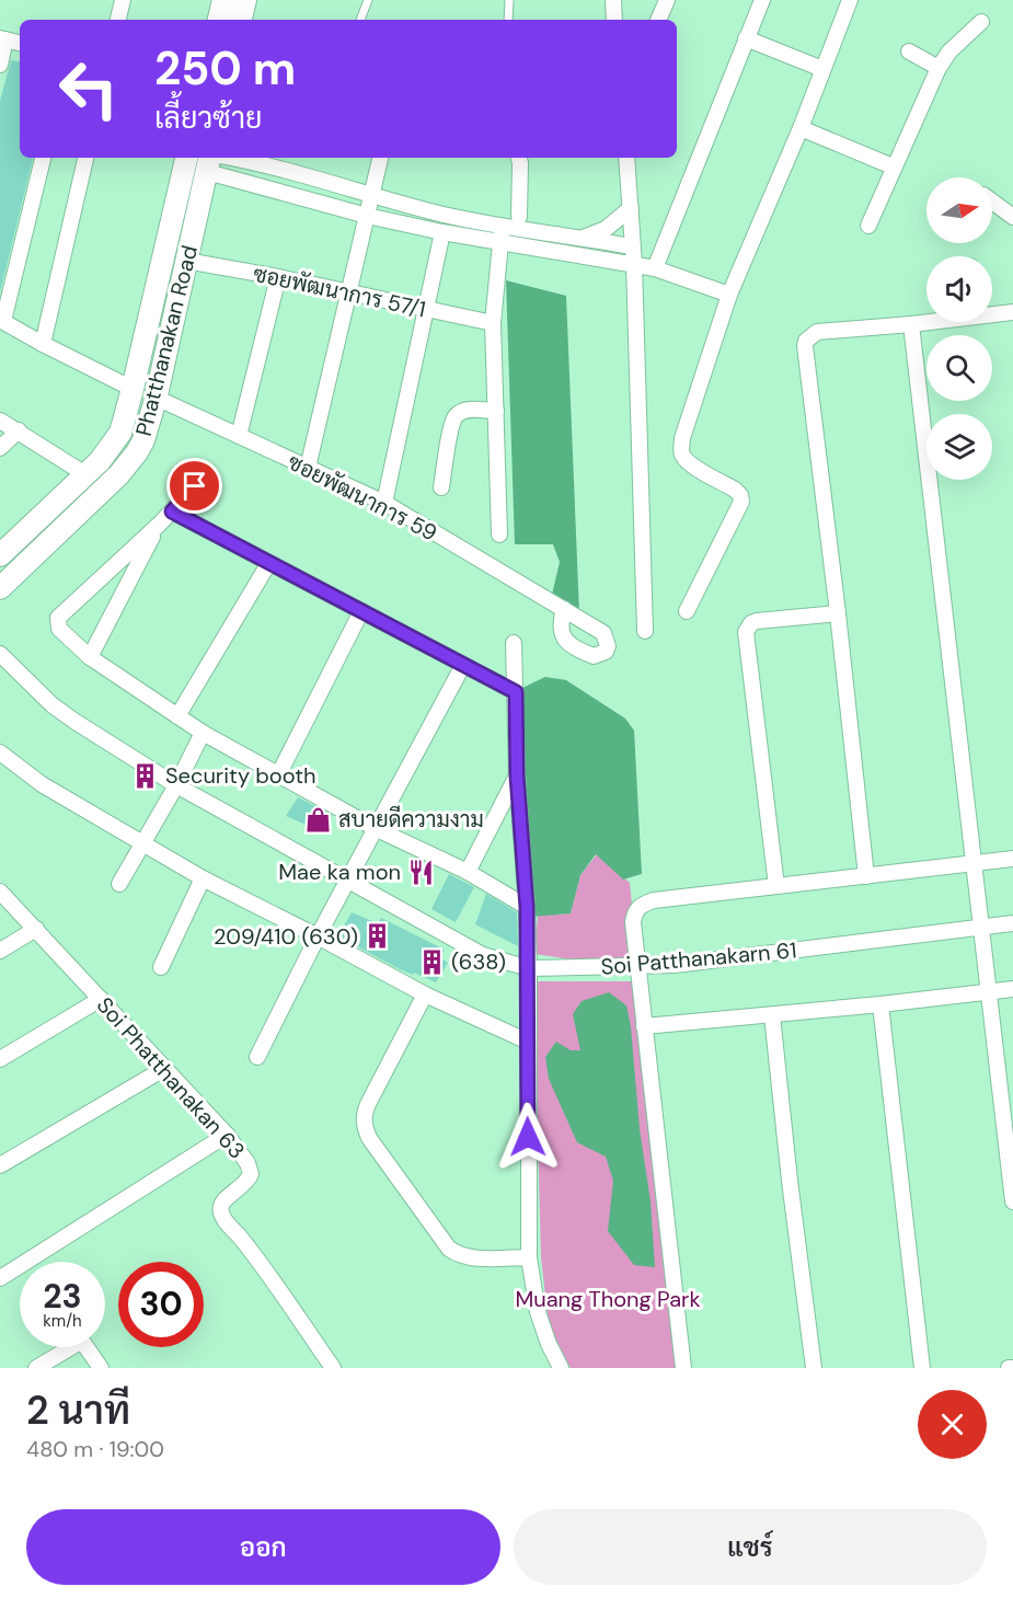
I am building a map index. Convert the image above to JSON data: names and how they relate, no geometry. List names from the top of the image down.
{
  "streets": {
    "main road": ["Phatthanakan Road"],
    "street": [
      "ซอยพัฒนาการ 57/1",
      "ซอยพัฒนาการ 59",
      "Soi Patthanakarn 61",
      "Soi Phatthanakan 63"
    ]
  },
  "crossings": [
    ["ซอยพัฒนาการ 57/1", "Phatthanakan Road"],
    ["Phatthanakan Road", "ซอยพัฒนาการ 59"]
  ],
  "parks": ["Muang Thong Park"],
  "places": {
    "building": ["Security booth", "209/410 (630)", "(638)"],
    "shop": ["สบายดีความงาม"],
    "restaurant": ["Mae ka mon"]
  },
  "north": "right",
  "page": {
    "turn": ["250 m", "เลี้ยวซ้าย"],
    "speed": "23 km/h",
    "limit": "30",
    "heading": ["2 นาที", "480 m · 19:00"],
    "buttons": ["ออก", "แชร์"]
  }
}
